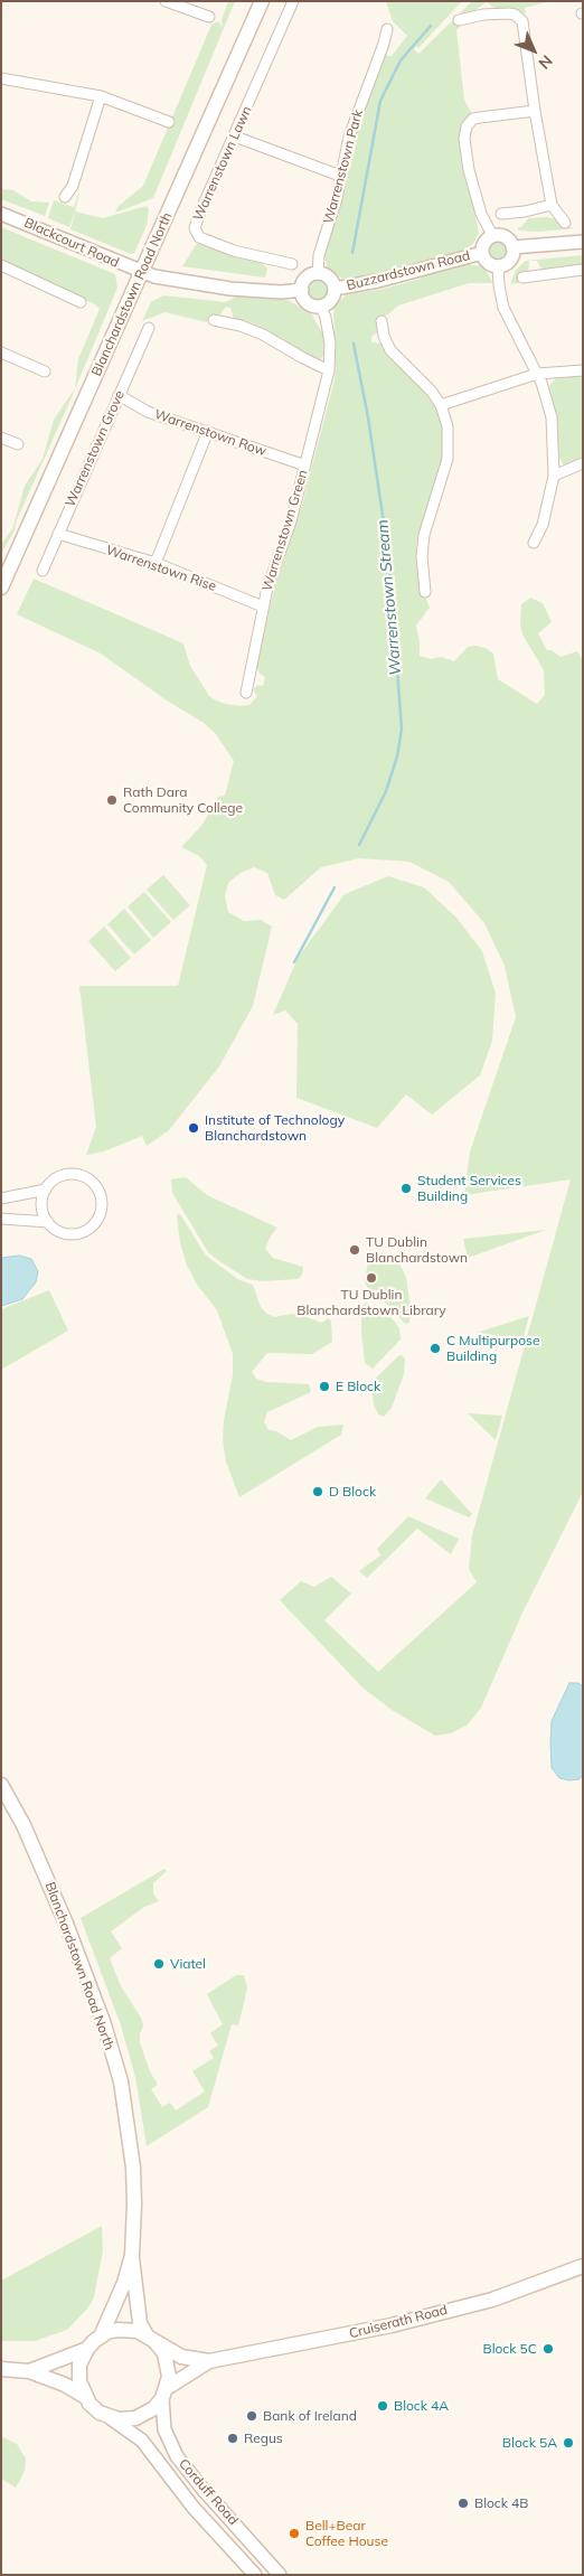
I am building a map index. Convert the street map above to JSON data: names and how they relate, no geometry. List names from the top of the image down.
{
  "streets": {
    "main road": ["Blanchardstown Road North", "Cruiserath Road"],
    "street": [
      "Warrenstown Lawn",
      "Warrenstown Park",
      "Blackcourt Road",
      "Buzzardstown Road",
      "Warrenstown Row",
      "Warrenstown Grove",
      "Warrenstown Green",
      "Warrenstown Rise",
      "Corduff Road"
    ]
  },
  "crossings": [
    ["Warrenstown Park", "Buzzardstown Road"],
    ["Warrenstown Park", "Warrenstown Green"],
    ["Blackcourt Road", "Blanchardstown Road North"],
    ["Buzzardstown Road", "Warrenstown Green"],
    ["Blanchardstown Road North", "Cruiserath Road"],
    ["Blanchardstown Road North", "Corduff Road"],
    ["Warrenstown Row", "Warrenstown Grove"],
    ["Warrenstown Row", "Warrenstown Green"],
    ["Warrenstown Grove", "Warrenstown Rise"],
    ["Warrenstown Green", "Warrenstown Rise"],
    ["Cruiserath Road", "Corduff Road"]
  ],
  "water": ["Warrenstown Stream"],
  "places": [
    "Rath Dara Community College",
    "Institute of Technology Blanchardstown",
    "Student Services Building",
    "TU Dublin Blanchardstown",
    "TU Dublin Blanchardstown Library",
    "C Multipurpose Building",
    "E Block",
    "D Block",
    "Viatel",
    "Block 5C",
    "Block 4A",
    "Bank of Ireland",
    "Regus",
    "Block 5A",
    "Block 4B",
    "Bell+Bear Coffee House"
  ],
  "north": "bottom right"
}
